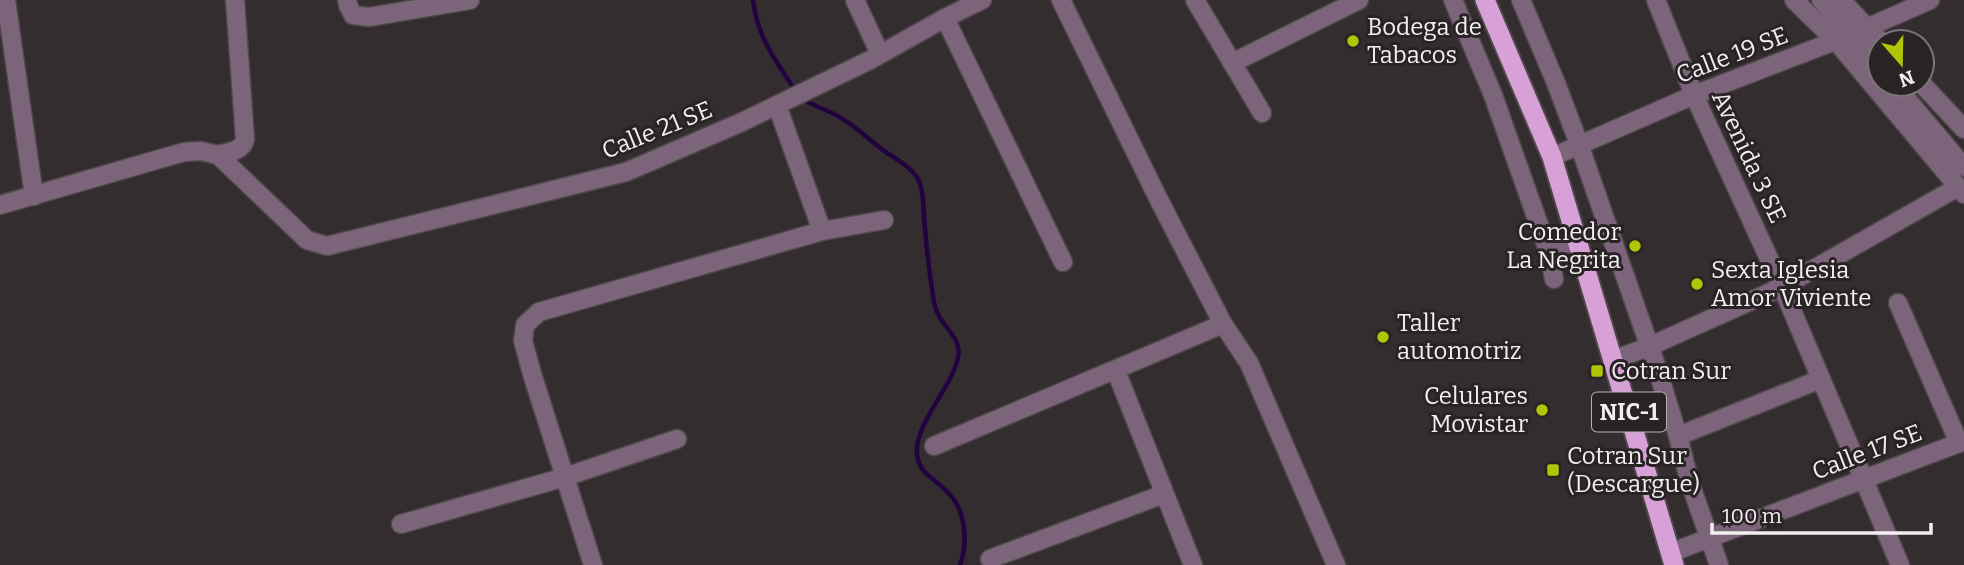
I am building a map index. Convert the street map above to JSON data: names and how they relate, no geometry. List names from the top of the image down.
{
  "streets": {
    "highway": ["NIC-1"],
    "street": [
      "Calle 19 SE",
      "Calle 21 SE",
      "Avenida 3 SE",
      "Calle 17 SE"
    ]
  },
  "crossings": [
    ["Calle 19 SE", "Avenida 3 SE"],
    ["Calle 19 SE", "NIC-1"],
    ["Avenida 3 SE", "Calle 17 SE"],
    ["NIC-1", "Calle 17 SE"]
  ],
  "places": {
    "other": [
      "Bodega de Tabacos",
      "Comedor La Negrita",
      "Sexta Iglesia Amor Viviente",
      "Taller automotriz",
      "Celulares Movistar"
    ],
    "transit": ["Cotran Sur", "Cotran Sur (Descargue)"]
  },
  "scale_bar": "100 m",
  "north": "bottom"
}
